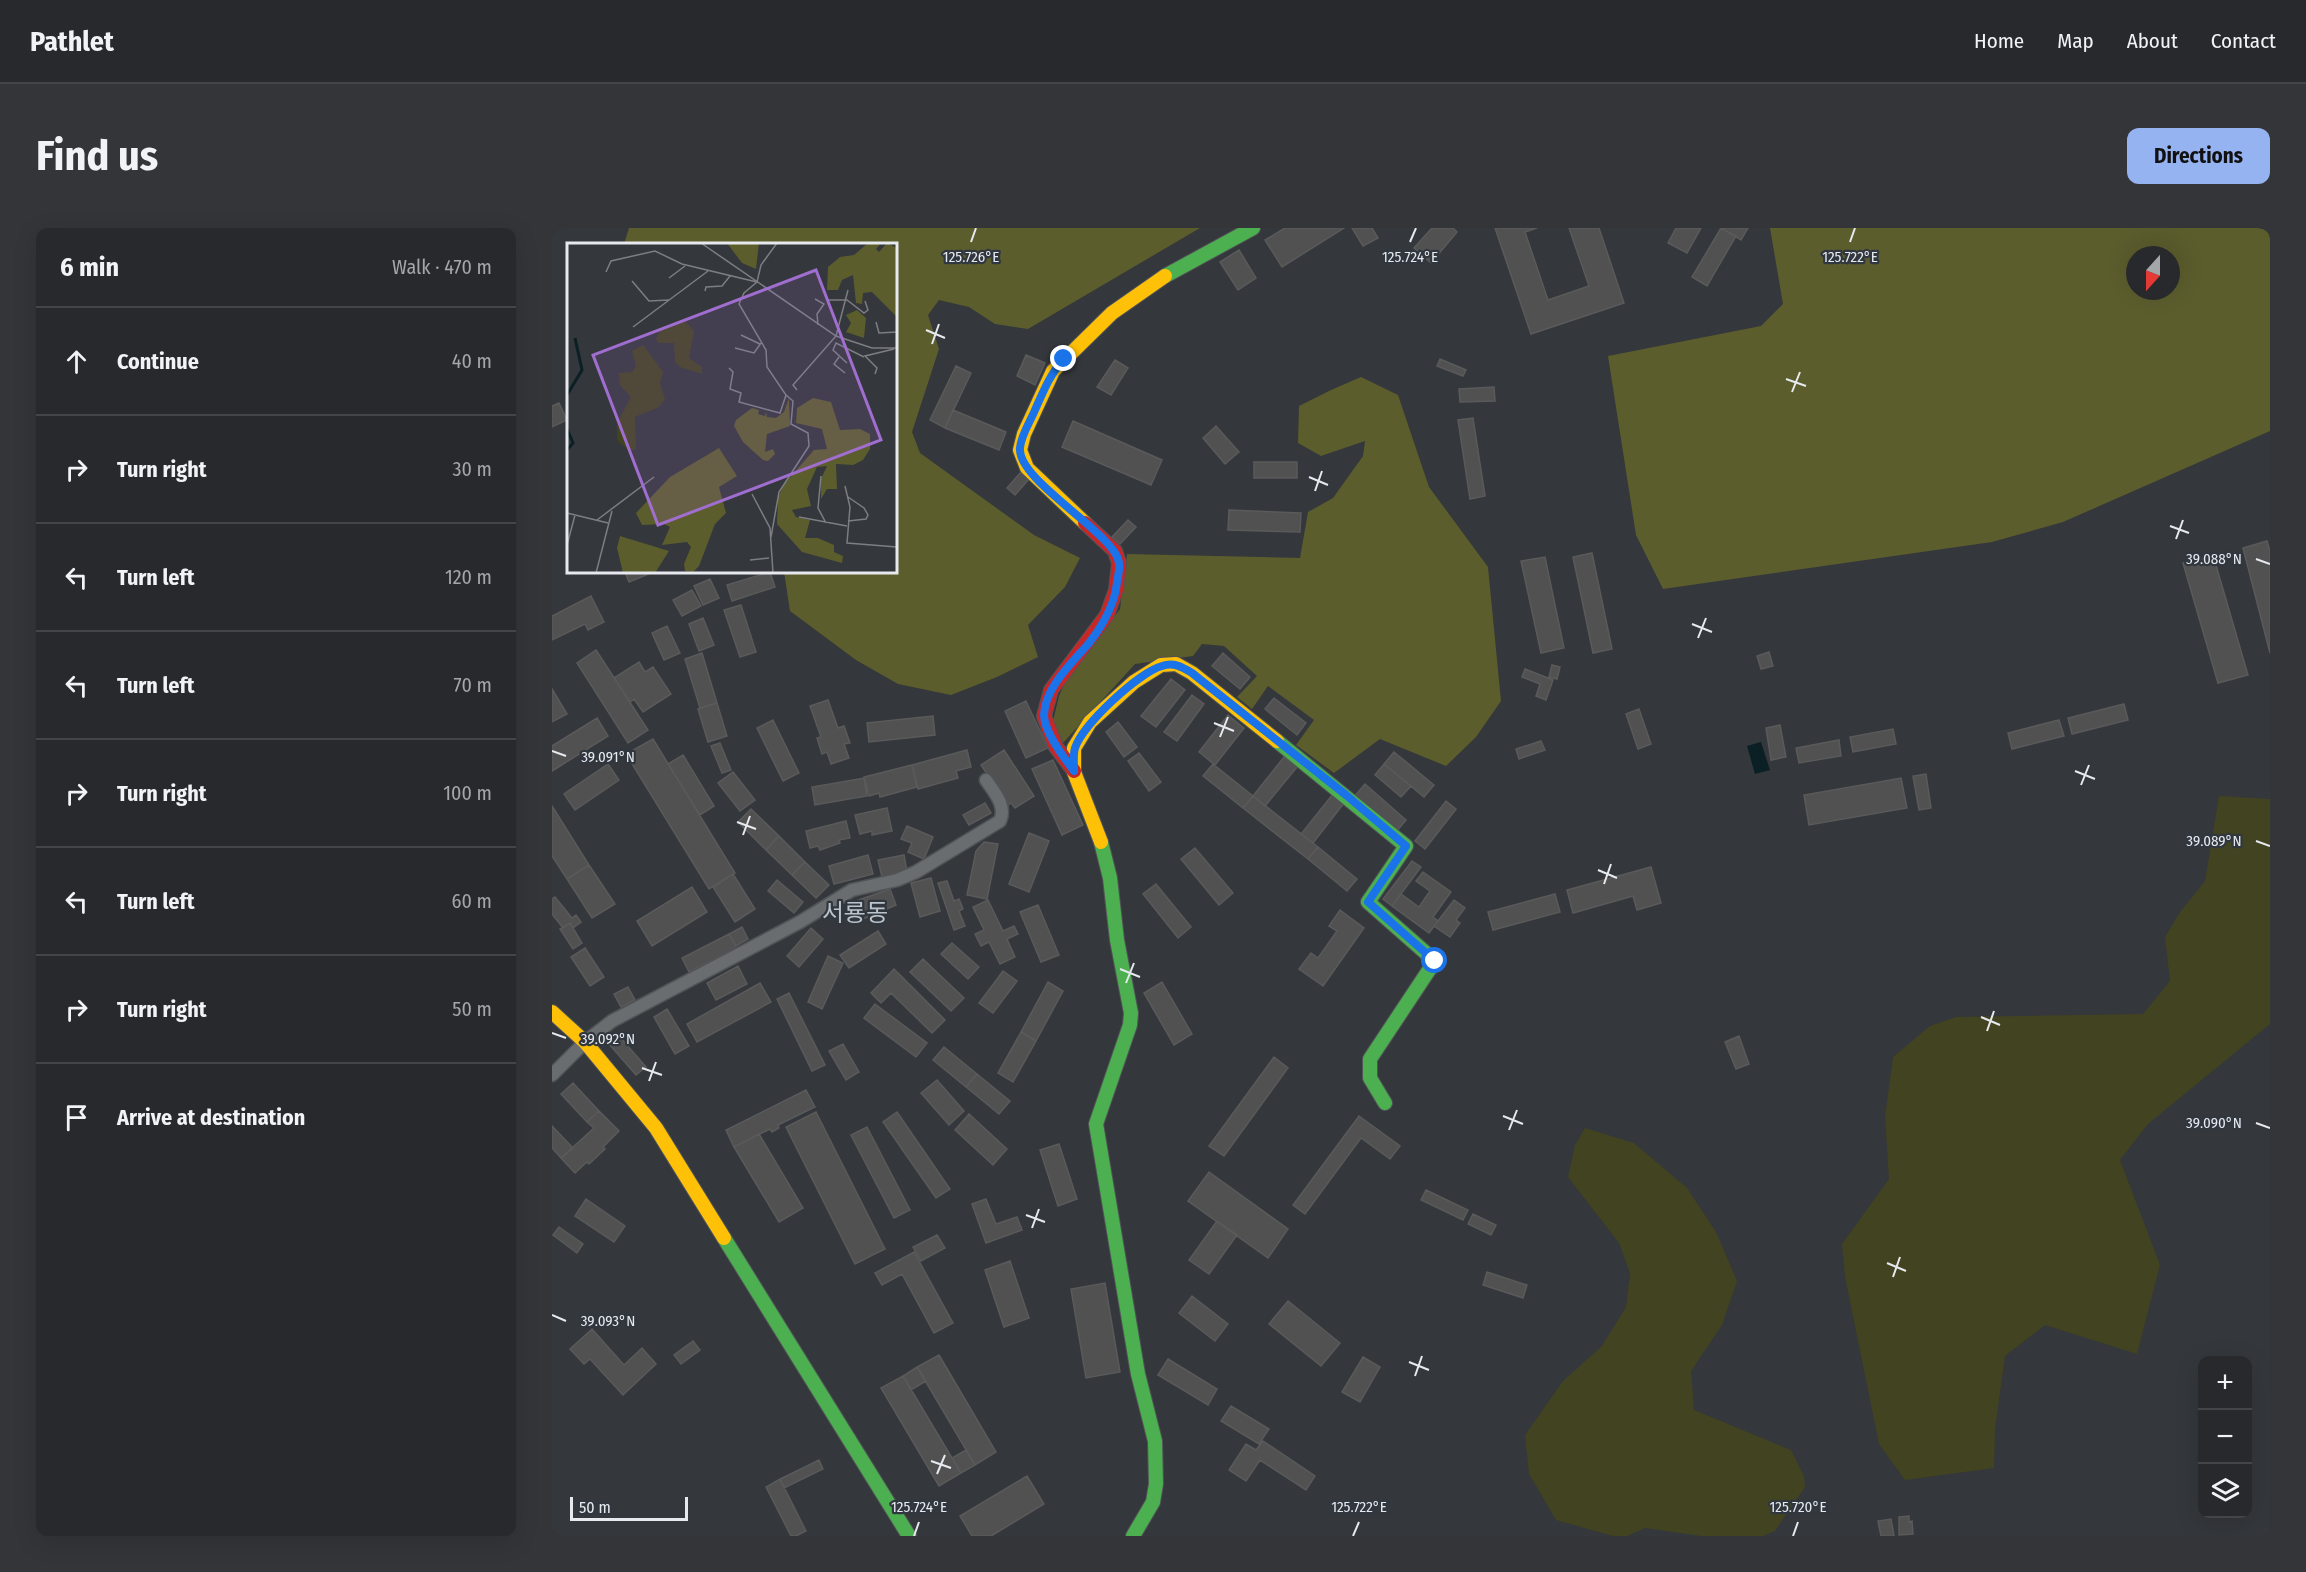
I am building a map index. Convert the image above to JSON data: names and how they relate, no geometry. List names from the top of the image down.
{
  "districts": ["서룡동"],
  "scale_bar": "50 m",
  "north": "bottom",
  "page": {
    "header": "Pathlet",
    "nav": [
      "Home",
      "Map",
      "About",
      "Contact"
    ],
    "buttons": "Directions",
    "title": "Find us",
    "heading": ["6 min", "Walk · 470 m"],
    "list": [
      ["Continue", "40 m"],
      ["Turn right", "30 m"],
      ["Turn left", "120 m"],
      ["Turn left", "70 m"],
      ["Turn right", "100 m"],
      ["Turn left", "60 m"],
      ["Turn right", "50 m"],
      "Arrive at destination"
    ],
    "map_buttons": ["+", "−"],
    "scale": "50 m"
  },
  "coordinates": [
    "125.724°E",
    "125.722°E",
    "125.726°E",
    "39.088°N",
    "39.091°N",
    "39.089°N",
    "39.092°N",
    "39.090°N",
    "39.093°N",
    "125.720°E"
  ]
}
